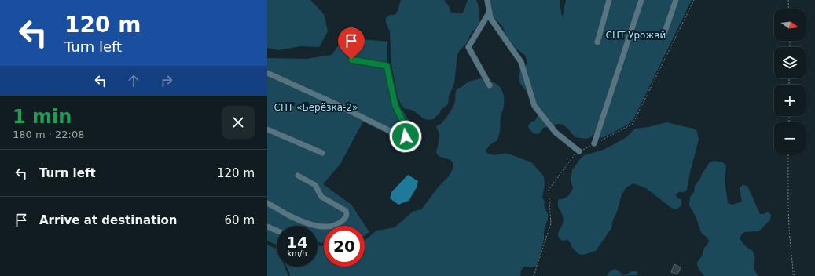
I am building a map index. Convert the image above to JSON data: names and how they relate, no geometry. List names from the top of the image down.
{
  "parks": ["СНТ Урожай", "СНТ «Берёзка-2»"],
  "north": "right",
  "page": {
    "turn": ["120 m", "Turn left"],
    "map_buttons": ["+", "−"],
    "heading": ["1 min", "180 m · 22:08"],
    "list": [
      {
        "name": "Turn left",
        "value": "120 m"
      },
      {
        "name": "Arrive at destination",
        "value": "60 m"
      }
    ],
    "speed": "14 km/h",
    "limit": "20"
  }
}
